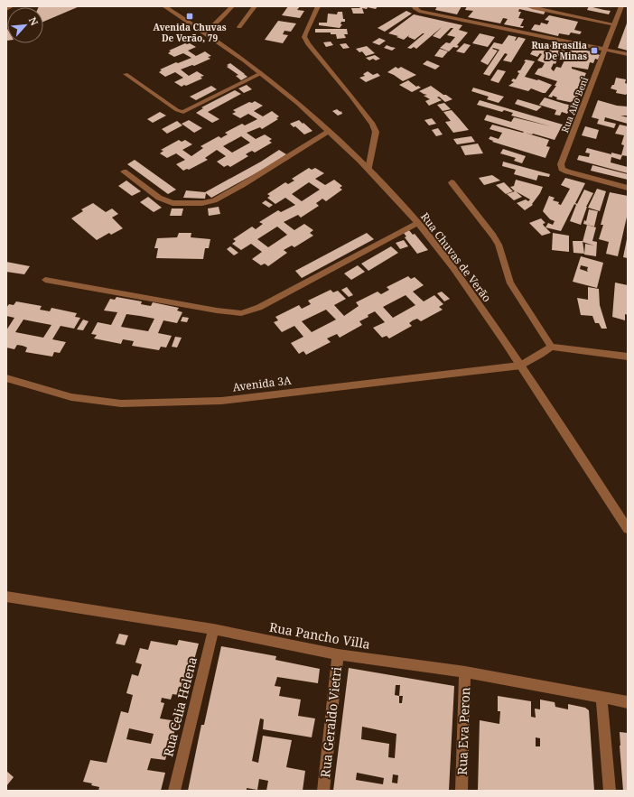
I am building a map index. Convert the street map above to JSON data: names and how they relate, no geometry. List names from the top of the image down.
{
  "streets": {
    "street": [
      "Rua Alto Beni",
      "Rua Chuvas de Verão",
      "Avenida 3A",
      "Rua Pancho Villa",
      "Rua Celia Helena",
      "Rua Geraldo Vietri",
      "Rua Eva Peron"
    ]
  },
  "crossings": [
    ["Rua Chuvas de Verão", "Avenida 3A"],
    ["Rua Pancho Villa", "Rua Celia Helena"],
    ["Rua Pancho Villa", "Rua Geraldo Vietri"],
    ["Rua Pancho Villa", "Rua Eva Peron"]
  ],
  "places": {
    "transit": ["Avenida Chuvas De Verão, 79", "Rua Brasília De Minas"]
  },
  "north": "top right"
}
